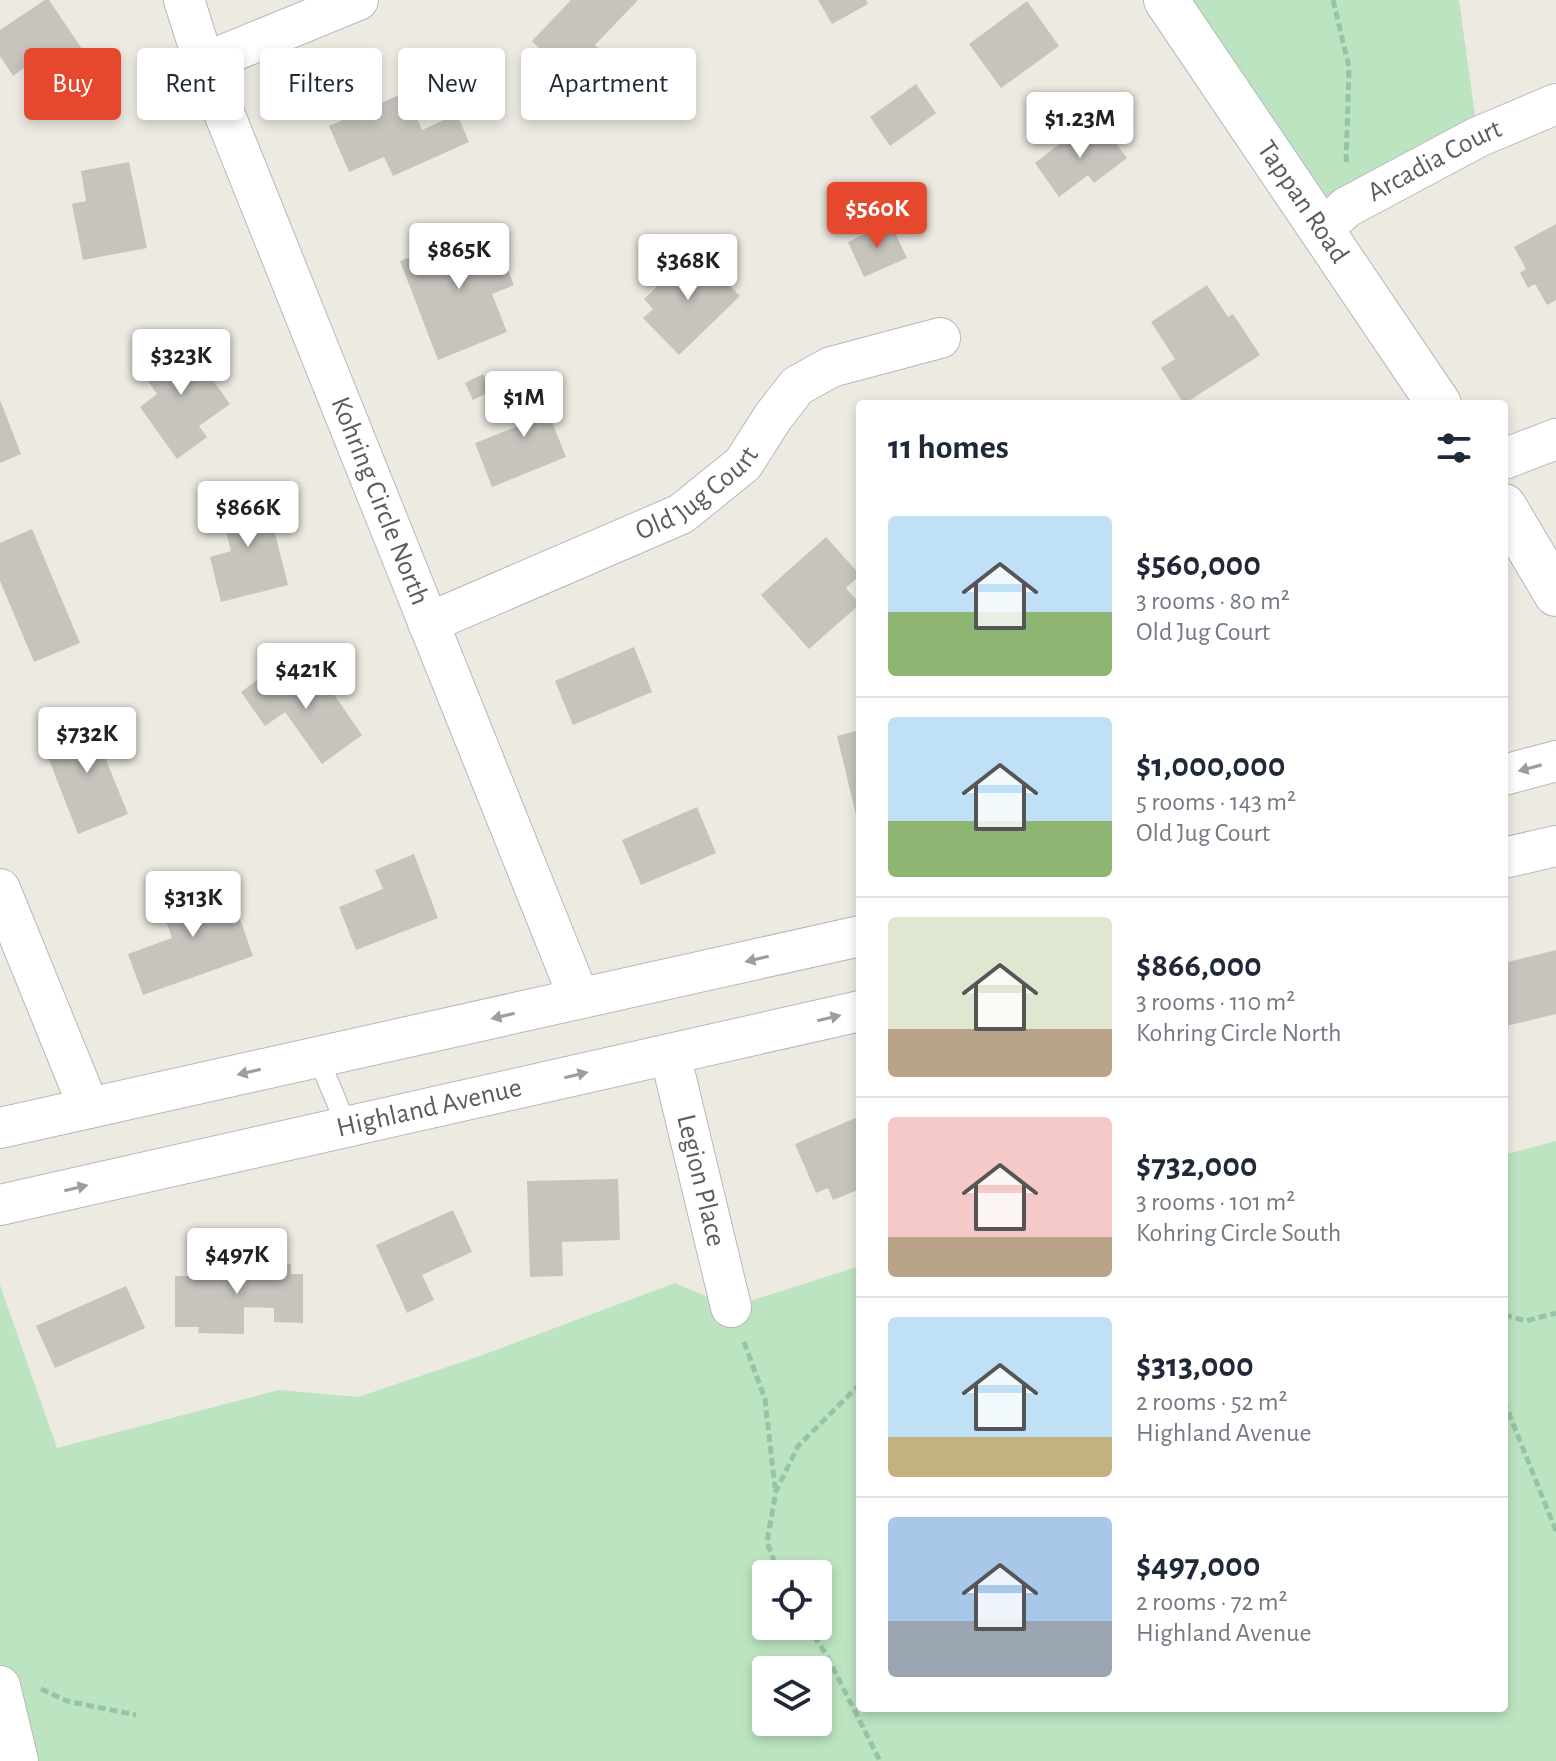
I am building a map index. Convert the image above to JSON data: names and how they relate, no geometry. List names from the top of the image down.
{
  "streets": {
    "street": [
      "Arcadia Court",
      "Tappan Road",
      "Old Jug Court",
      "Kohring Circle North",
      "Highland Avenue",
      "Legion Place"
    ]
  },
  "crossings": [
    ["Arcadia Court", "Tappan Road"],
    ["Old Jug Court", "Kohring Circle North"],
    ["Highland Avenue", "Legion Place"]
  ],
  "page": {
    "chip": [
      "Buy",
      "Rent",
      "Filters",
      "New",
      "Apartment"
    ],
    "price": [
      "$1.23M",
      "$560K",
      "$865K",
      "$368K",
      "$323K",
      "$1M",
      "$866K",
      "$421K",
      "$732K",
      "$313K",
      "$497K"
    ],
    "heading": "11 homes",
    "list": [
      {
        "name": "$560,000",
        "note": "3 rooms · 80 m² · Old Jug Court"
      },
      {
        "name": "$1,000,000",
        "note": "5 rooms · 143 m² · Old Jug Court"
      },
      {
        "name": "$866,000",
        "note": "3 rooms · 110 m² · Kohring Circle North"
      },
      {
        "name": "$732,000",
        "note": "3 rooms · 101 m² · Kohring Circle South"
      },
      {
        "name": "$313,000",
        "note": "2 rooms · 52 m² · Highland Avenue"
      },
      {
        "name": "$497,000",
        "note": "2 rooms · 72 m² · Highland Avenue"
      }
    ]
  }
}
